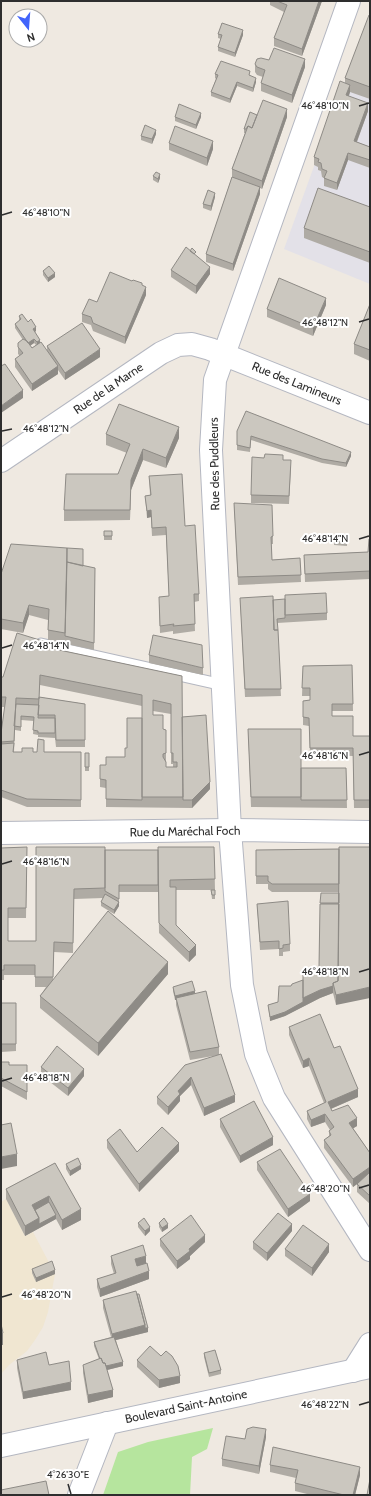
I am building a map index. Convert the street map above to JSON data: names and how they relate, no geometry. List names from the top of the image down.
{
  "streets": {
    "street": [
      "Rue des Lamineurs",
      "Rue de la Marne",
      "Rue des Puddleurs",
      "Rue du Maréchal Foch",
      "Boulevard Saint-Antoine"
    ]
  },
  "crossings": [
    ["Rue des Lamineurs", "Rue de la Marne"],
    ["Rue des Lamineurs", "Rue des Puddleurs"],
    ["Rue de la Marne", "Rue des Puddleurs"],
    ["Rue des Puddleurs", "Rue du Maréchal Foch"]
  ],
  "north": "bottom",
  "coordinates": [
    "46°48'10\"N",
    "46°48'12\"N",
    "46°48'14\"N",
    "46°48'16\"N",
    "46°48'18\"N",
    "46°48'20\"N",
    "46°48'22\"N",
    "4°26'30\"E"
  ]
}
